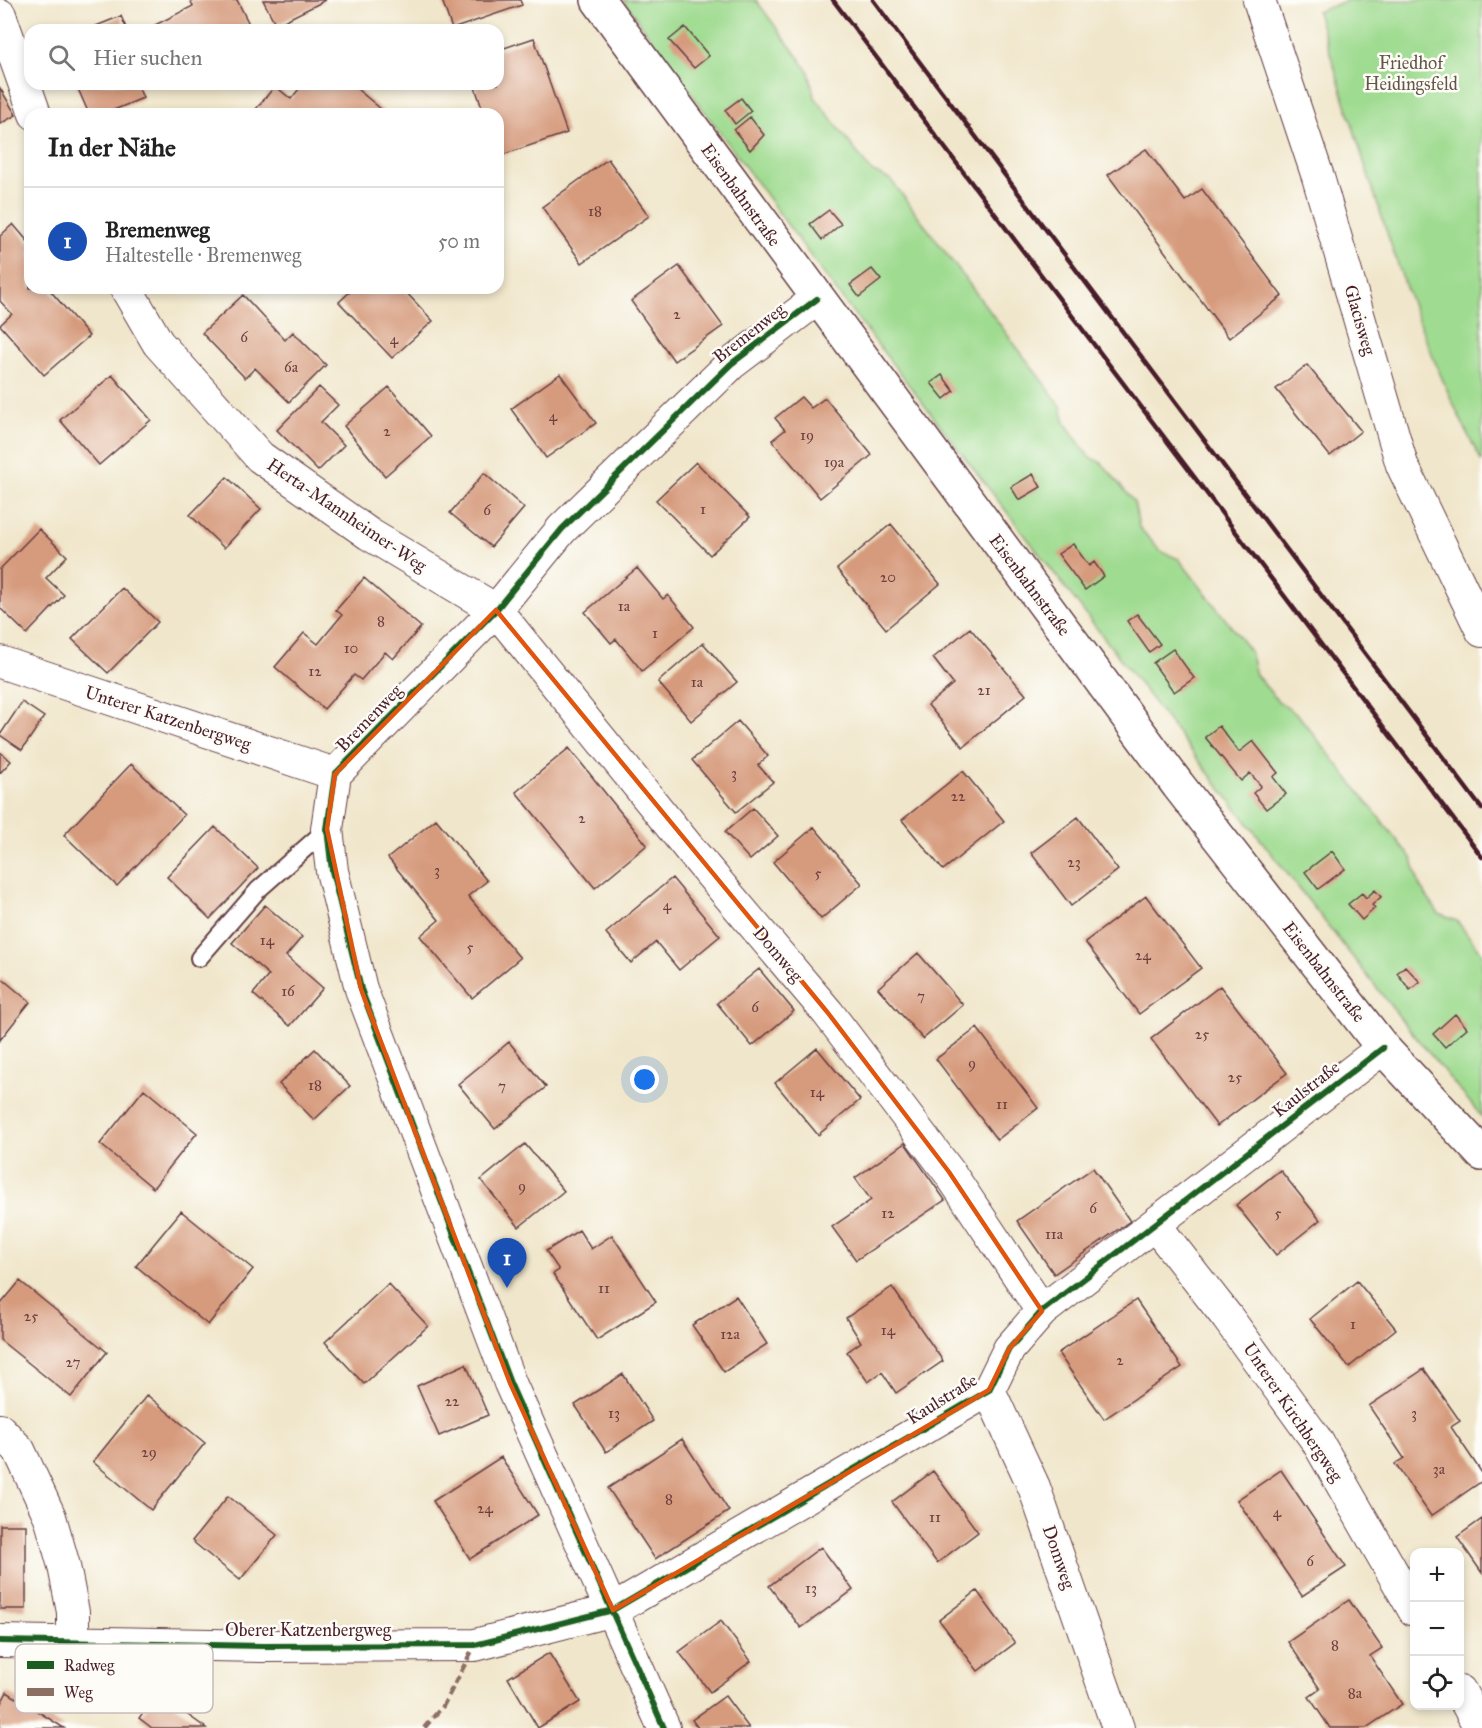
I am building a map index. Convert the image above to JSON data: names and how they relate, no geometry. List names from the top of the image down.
{
  "streets": {
    "street": [
      "Eisenbahnstraße",
      "Glacisweg",
      "Bremenweg",
      "Herta-Mannheimer-Weg",
      "Unterer Katzenbergweg",
      "Domweg",
      "Kaulstraße",
      "Unterer Kirchbergweg",
      "Oberer Katzenbergweg"
    ]
  },
  "crossings": [
    ["Eisenbahnstraße", "Bremenweg"],
    ["Eisenbahnstraße", "Kaulstraße"],
    ["Bremenweg", "Herta-Mannheimer-Weg"],
    ["Bremenweg", "Unterer Katzenbergweg"],
    ["Bremenweg", "Domweg"],
    ["Bremenweg", "Kaulstraße"],
    ["Bremenweg", "Oberer Katzenbergweg"],
    ["Herta-Mannheimer-Weg", "Domweg"],
    ["Domweg", "Kaulstraße"],
    ["Kaulstraße", "Unterer Kirchbergweg"],
    ["Kaulstraße", "Oberer Katzenbergweg"]
  ],
  "parks": ["Friedhof Heidingsfeld"],
  "house_numbers": [
    "18",
    "2",
    "6",
    "4",
    "6a",
    "4",
    "2",
    "19",
    "19a",
    "1",
    "6",
    "20",
    "1a",
    "8",
    "1",
    "10",
    "12",
    "1a",
    "21",
    "3",
    "22",
    "2",
    "23",
    "3",
    "5",
    "4",
    "14",
    "5",
    "24",
    "16",
    "7",
    "6",
    "25",
    "9",
    "25",
    "18",
    "7",
    "14",
    "11",
    "9",
    "6",
    "12",
    "5",
    "11a",
    "11",
    "25",
    "1",
    "14",
    "12a",
    "2",
    "27",
    "22",
    "13",
    "3",
    "29",
    "3a",
    "8",
    "24",
    "4",
    "11",
    "6",
    "13",
    "8",
    "8a"
  ],
  "legend": ["Radweg", "Weg"],
  "page": {
    "search": "Hier suchen",
    "heading": "In der Nähe",
    "list": [
      {
        "mark": "1",
        "name": "Bremenweg",
        "note": "Haltestelle · Bremenweg",
        "value": "50 m"
      }
    ],
    "pins": "1",
    "map_buttons": ["+", "−"]
  }
}
